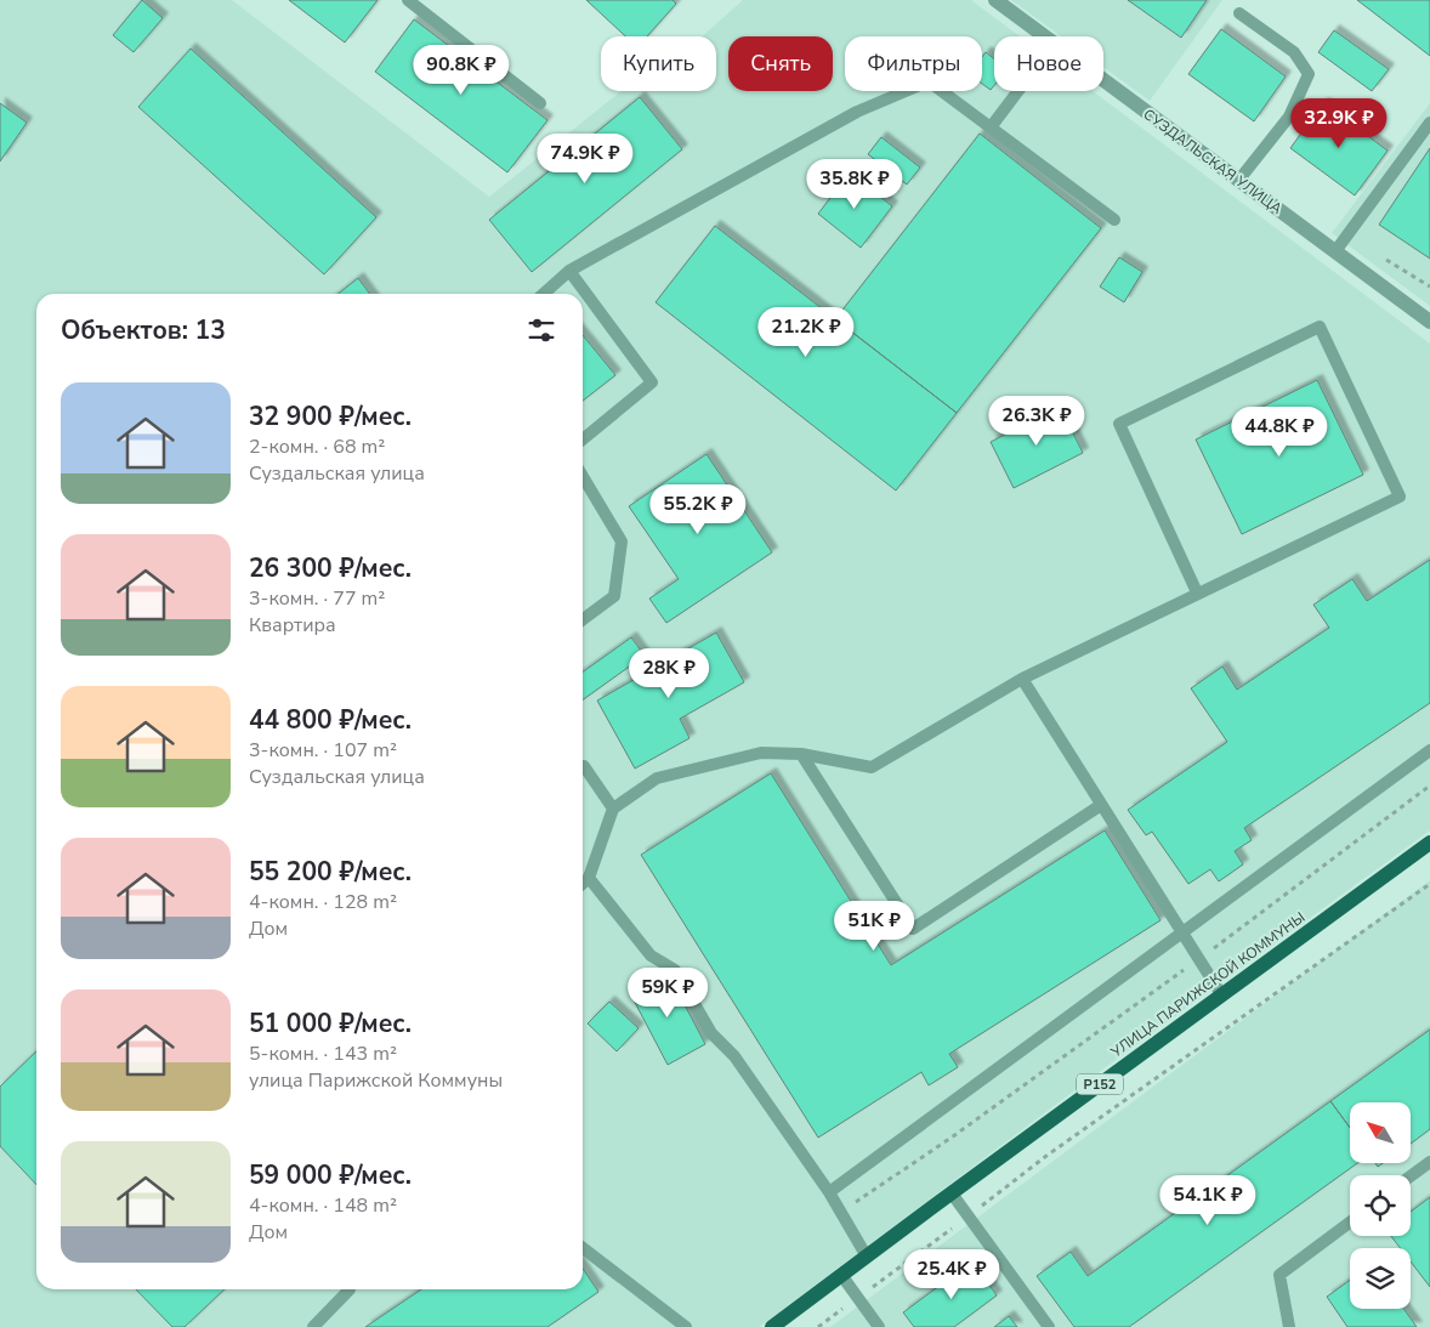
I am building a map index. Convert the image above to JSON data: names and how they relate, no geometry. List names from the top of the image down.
{
  "streets": {
    "main road": ["УЛИЦА ПАРИЖСКОЙ КОММУНЫ", "Р152"],
    "street": ["СУЗДАЛЬСКАЯ УЛИЦА"]
  },
  "north": "top left",
  "page": {
    "chip": [
      "Купить",
      "Снять",
      "Фильтры",
      "Новое"
    ],
    "price": [
      "90.8K ₽",
      "32.9K ₽",
      "74.9K ₽",
      "35.8K ₽",
      "21.2K ₽",
      "26.3K ₽",
      "44.8K ₽",
      "55.2K ₽",
      "28K ₽",
      "51K ₽",
      "59K ₽",
      "54.1K ₽",
      "25.4K ₽"
    ],
    "heading": "Объектов: 13",
    "list": [
      {
        "name": "32 900 ₽/мес.",
        "note": "2-комн. · 68 m² · Суздальская улица"
      },
      {
        "name": "26 300 ₽/мес.",
        "note": "3-комн. · 77 m² · Квартира"
      },
      {
        "name": "44 800 ₽/мес.",
        "note": "3-комн. · 107 m² · Суздальская улица"
      },
      {
        "name": "55 200 ₽/мес.",
        "note": "4-комн. · 128 m² · Дом"
      },
      {
        "name": "51 000 ₽/мес.",
        "note": "5-комн. · 143 m² · улица Парижской Коммуны"
      },
      {
        "name": "59 000 ₽/мес.",
        "note": "4-комн. · 148 m² · Дом"
      }
    ]
  }
}
